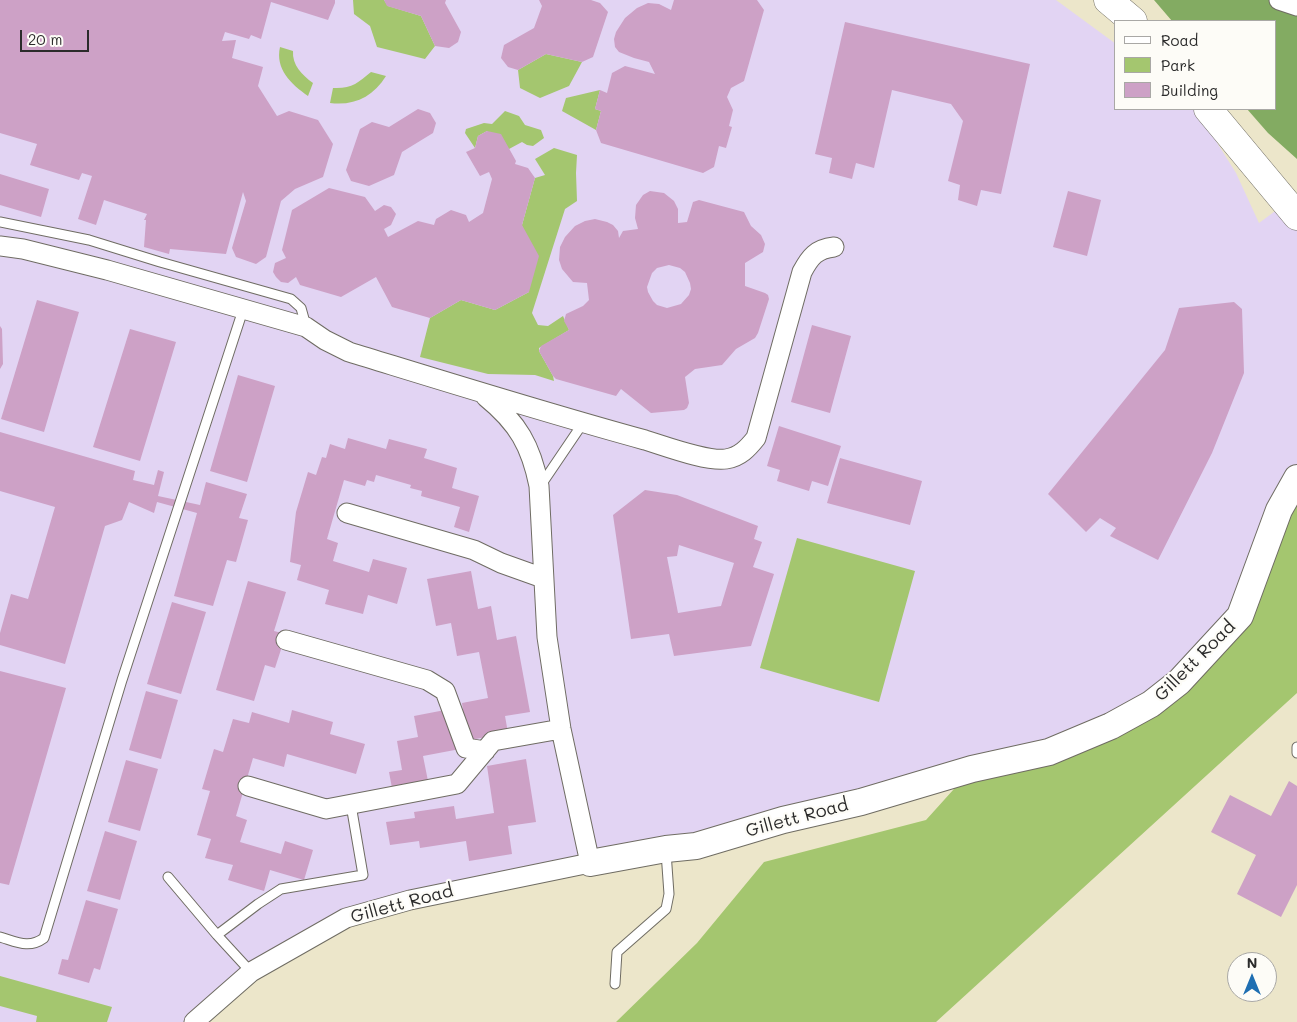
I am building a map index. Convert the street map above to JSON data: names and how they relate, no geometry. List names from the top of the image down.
{
  "streets": {
    "street": ["Gillett Road"]
  },
  "legend": ["Road", "Park", "Building"],
  "scale_bar": "20 m",
  "north": "top"
}
